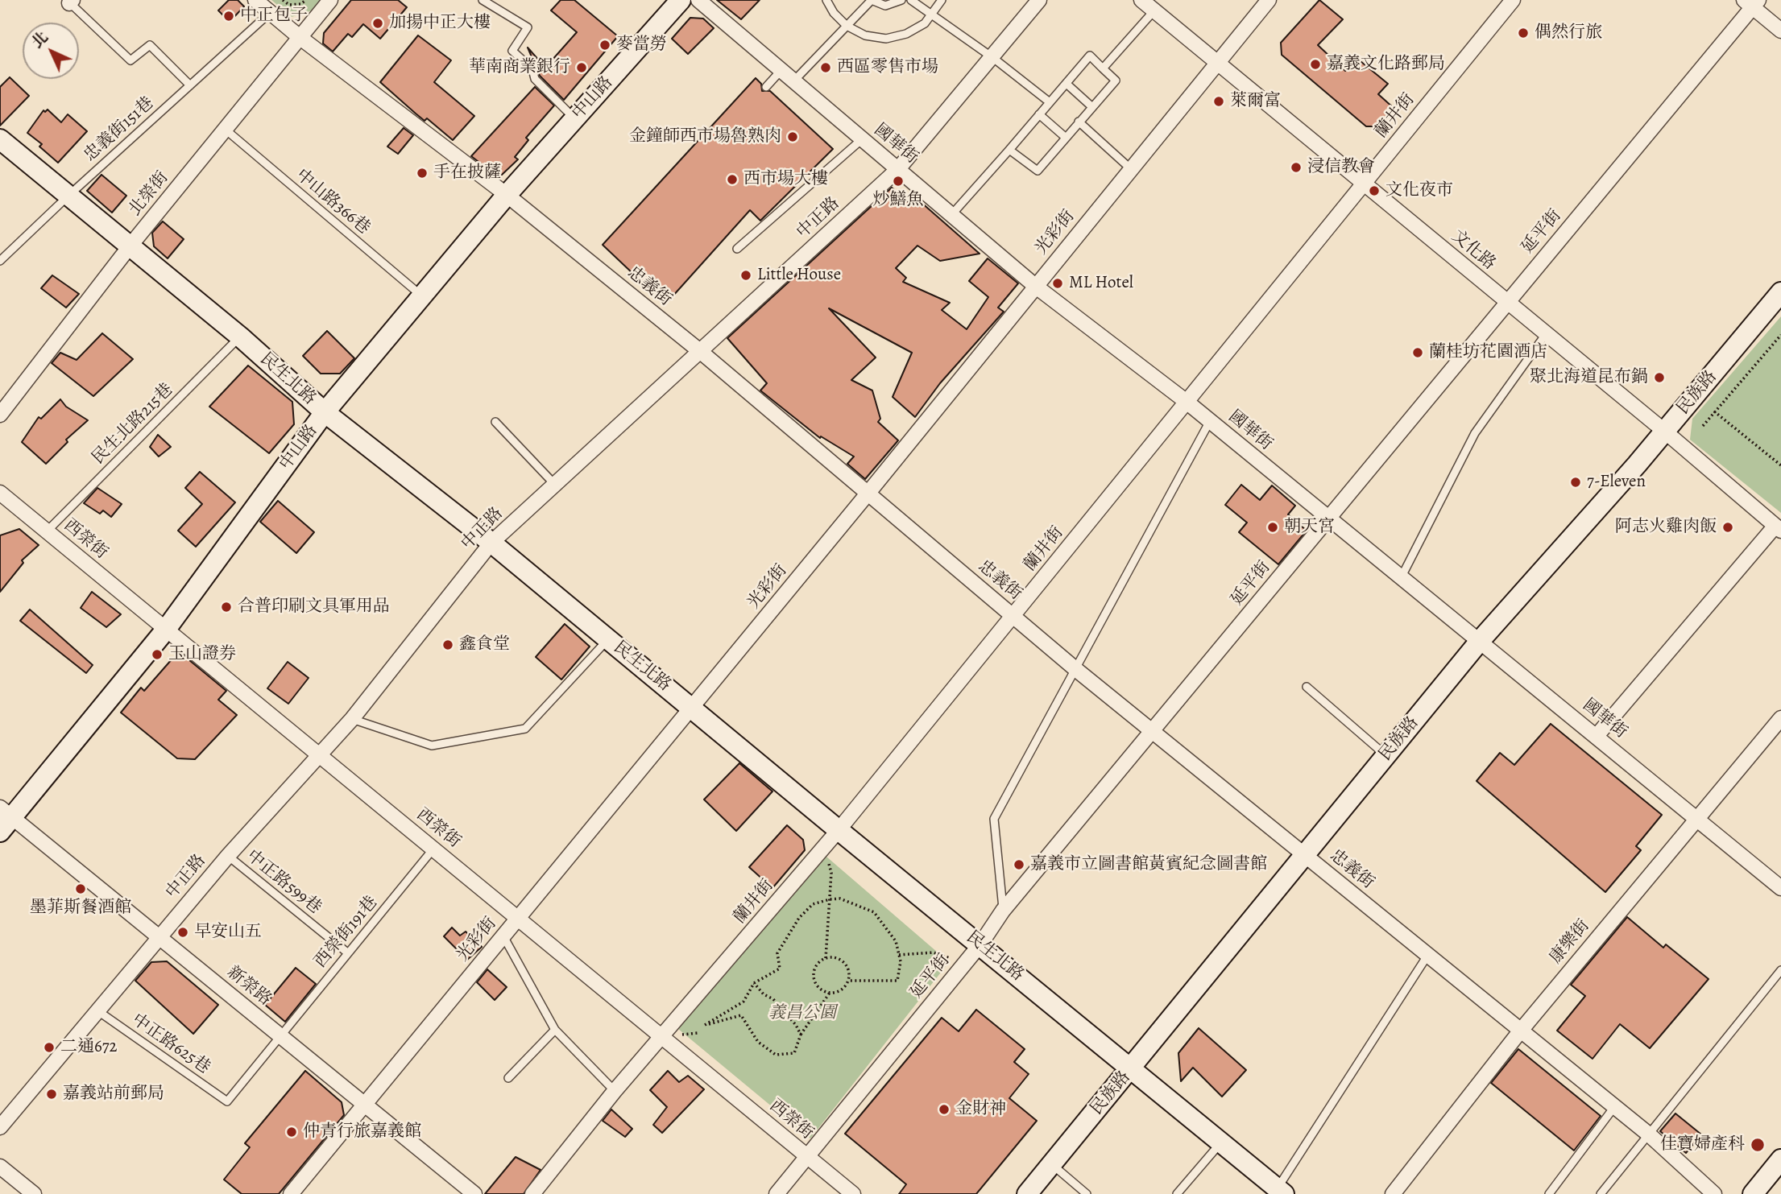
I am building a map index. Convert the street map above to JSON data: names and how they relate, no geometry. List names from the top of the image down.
{
  "streets": {
    "main road": ["中山路", "民生北路", "民族路"],
    "street": [
      "蘭井街",
      "國華街",
      "北榮街",
      "中正路",
      "延平街",
      "光彩街",
      "文化路",
      "忠義街",
      "西榮街",
      "康樂街",
      "新榮路"
    ],
    "lane": [
      "忠義街151巷",
      "中山路366巷",
      "民生北路215巷",
      "中正路599巷",
      "西榮街191巷",
      "中正路625巷"
    ]
  },
  "crossings": [
    ["中山路", "中山路366巷"],
    ["中山路", "忠義街"],
    ["中山路", "民生北路"],
    ["中山路", "西榮街"],
    ["中山路", "新榮路"],
    ["蘭井街", "國華街"],
    ["蘭井街", "文化路"],
    ["蘭井街", "忠義街"],
    ["蘭井街", "民生北路"],
    ["蘭井街", "西榮街"],
    ["忠義街151巷", "忠義街"],
    ["忠義街151巷", "民生北路"],
    ["國華街", "中正路"],
    ["國華街", "延平街"],
    ["國華街", "光彩街"],
    ["國華街", "民族路"],
    ["國華街", "康樂街"],
    ["北榮街", "中山路366巷"],
    ["北榮街", "忠義街"],
    ["北榮街", "民生北路"],
    ["中正路", "忠義街"],
    ["中正路", "民生北路"],
    ["中正路", "西榮街"],
    ["中正路", "中正路599巷"],
    ["中正路", "新榮路"],
    ["中正路", "中正路625巷"],
    ["延平街", "文化路"],
    ["延平街", "忠義街"],
    ["延平街", "民生北路"],
    ["延平街", "西榮街"],
    ["光彩街", "文化路"],
    ["光彩街", "忠義街"],
    ["光彩街", "民生北路"],
    ["光彩街", "西榮街"],
    ["光彩街", "新榮路"],
    ["文化路", "民族路"],
    ["忠義街", "民族路"],
    ["忠義街", "康樂街"],
    ["民生北路", "民族路"],
    ["民生北路", "民生北路215巷"],
    ["民生北路215巷", "西榮街"],
    ["西榮街", "西榮街191巷"],
    ["中正路599巷", "西榮街191巷"],
    ["西榮街191巷", "新榮路"],
    ["西榮街191巷", "中正路625巷"]
  ],
  "parks": ["義昌公園"],
  "places": [
    "中正包子",
    "加揚中正大樓",
    "偶然行旅",
    "麥當勞",
    "嘉義文化路郵局",
    "華南商業銀行",
    "西區零售市場",
    "萊爾富",
    "金鐘師西市場魯熟肉",
    "浸信教會",
    "手在披薩",
    "西市場大樓",
    "炒鱔魚",
    "文化夜市",
    "Little House",
    "ML Hotel",
    "蘭桂坊花園酒店",
    "聚北海道昆布鍋",
    "7-Eleven",
    "朝天宮",
    "阿志火雞肉飯",
    "合普印刷文具軍用品",
    "鑫食堂",
    "玉山證券",
    "嘉義市立圖書館黃賓紀念圖書館",
    "墨菲斯餐酒館",
    "早安山五",
    "二通672",
    "嘉義站前郵局",
    "金財神",
    "仲青行旅嘉義館",
    "佳寶婦產科"
  ],
  "north": "top left"
}
